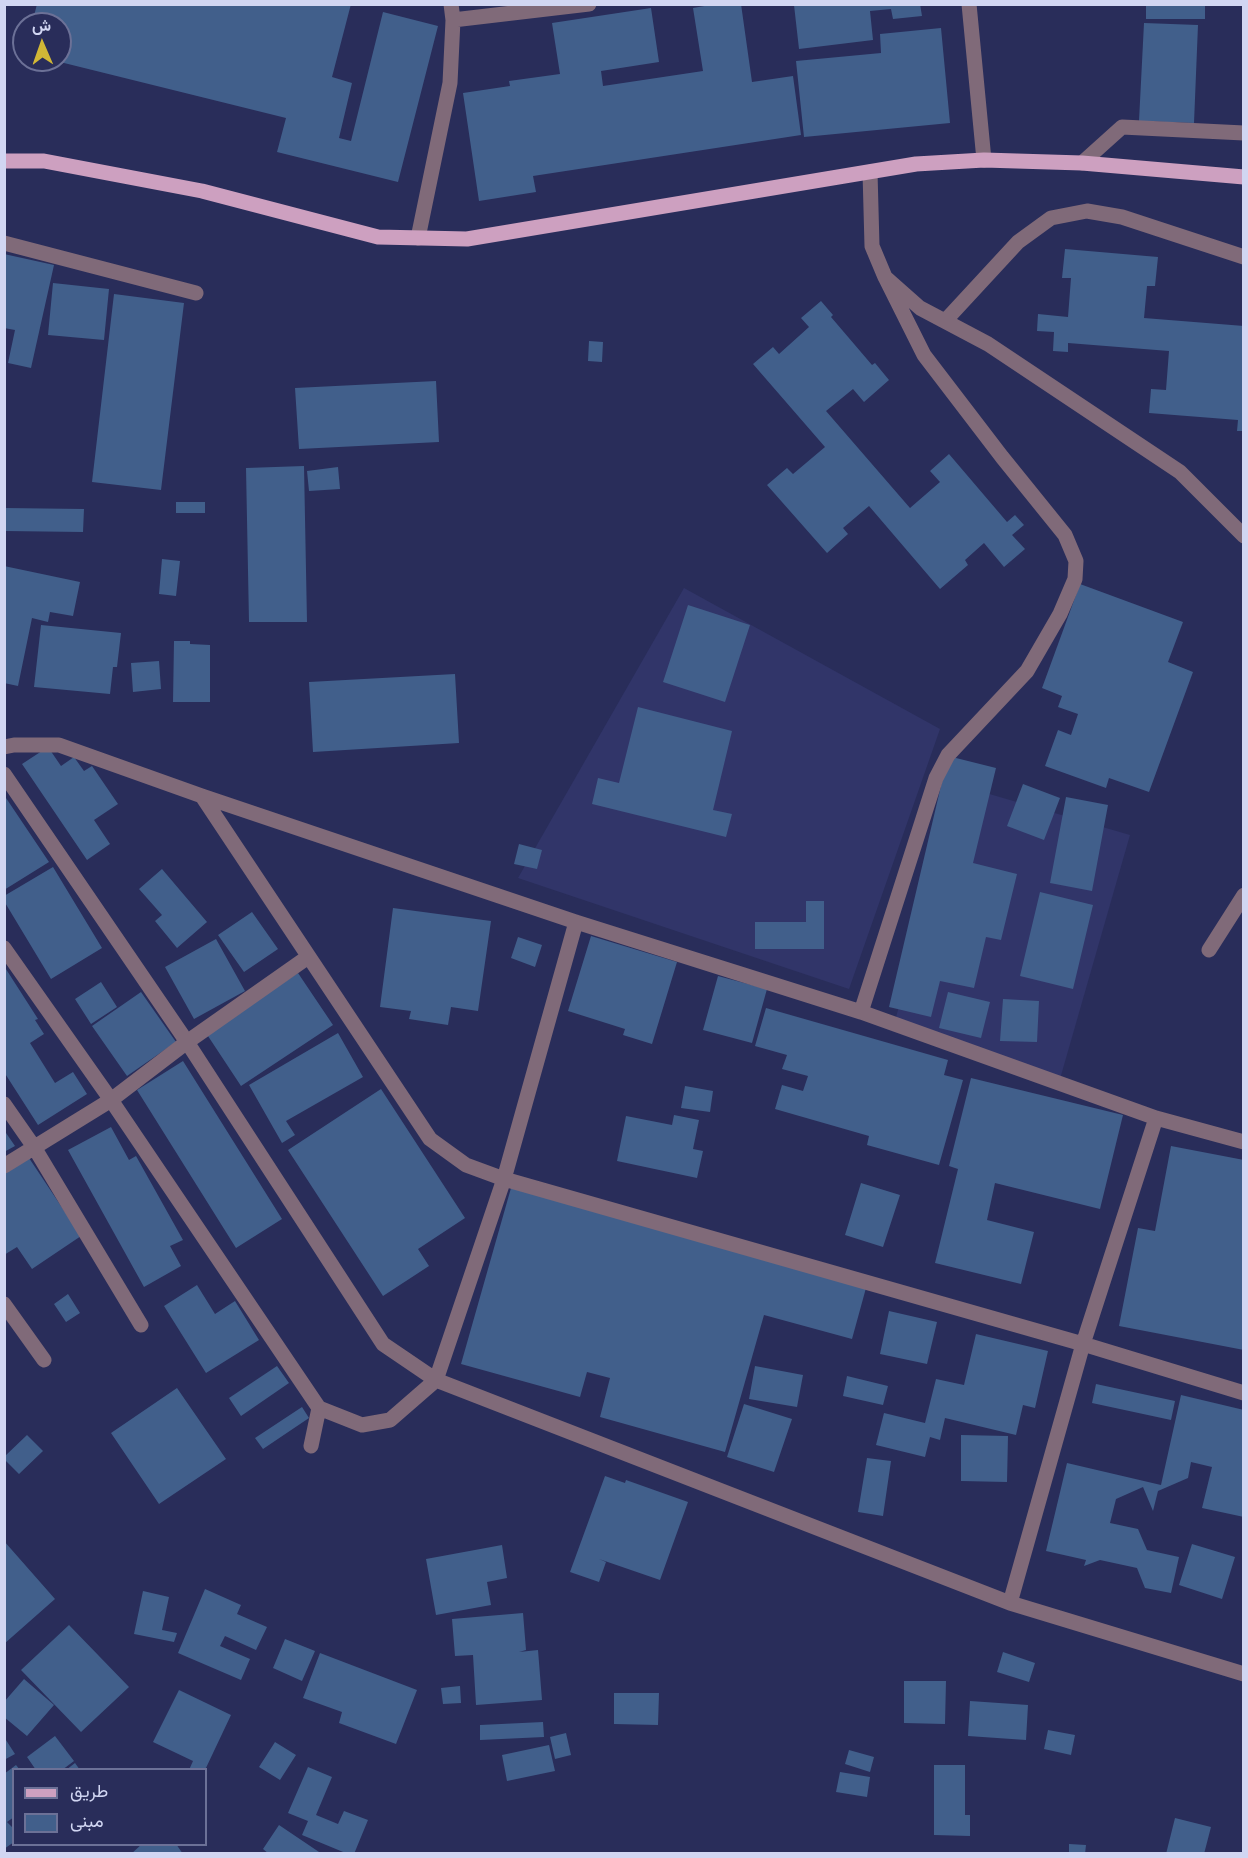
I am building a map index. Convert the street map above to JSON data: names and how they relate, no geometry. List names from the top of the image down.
{
  "legend": ["طريق", "مبنى"],
  "north": "top"
}
